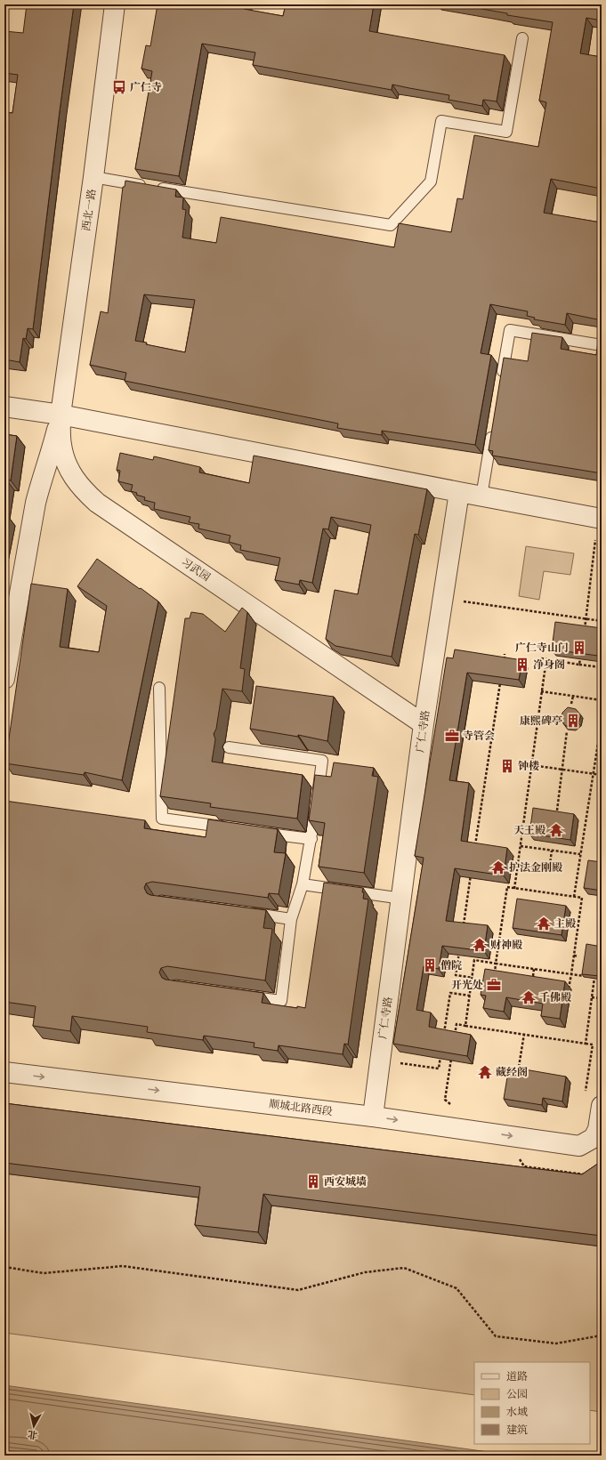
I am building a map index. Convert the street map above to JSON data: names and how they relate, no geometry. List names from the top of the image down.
{
  "streets": {
    "street": [
      "西北一路",
      "习武园",
      "广仁寺路",
      "顺城北路西段"
    ]
  },
  "crossings": [
    ["西北一路", "习武园"],
    ["习武园", "广仁寺路"],
    ["广仁寺路", "顺城北路西段"]
  ],
  "one_way": ["顺城北路西段"],
  "places": {
    "bus stop": ["广仁寺"],
    "building": [
      "广仁寺山门",
      "净身阁",
      "康熙碑亭",
      "钟楼",
      "僧院",
      "西安城墙"
    ],
    "office": ["寺管会", "开光处"],
    "temple": [
      "天王殿",
      "护法金刚殿",
      "主殿",
      "财神殿",
      "千佛殿",
      "藏经阁"
    ]
  },
  "legend": [
    "道路",
    "公园",
    "水域",
    "建筑"
  ],
  "north": "bottom"
}
